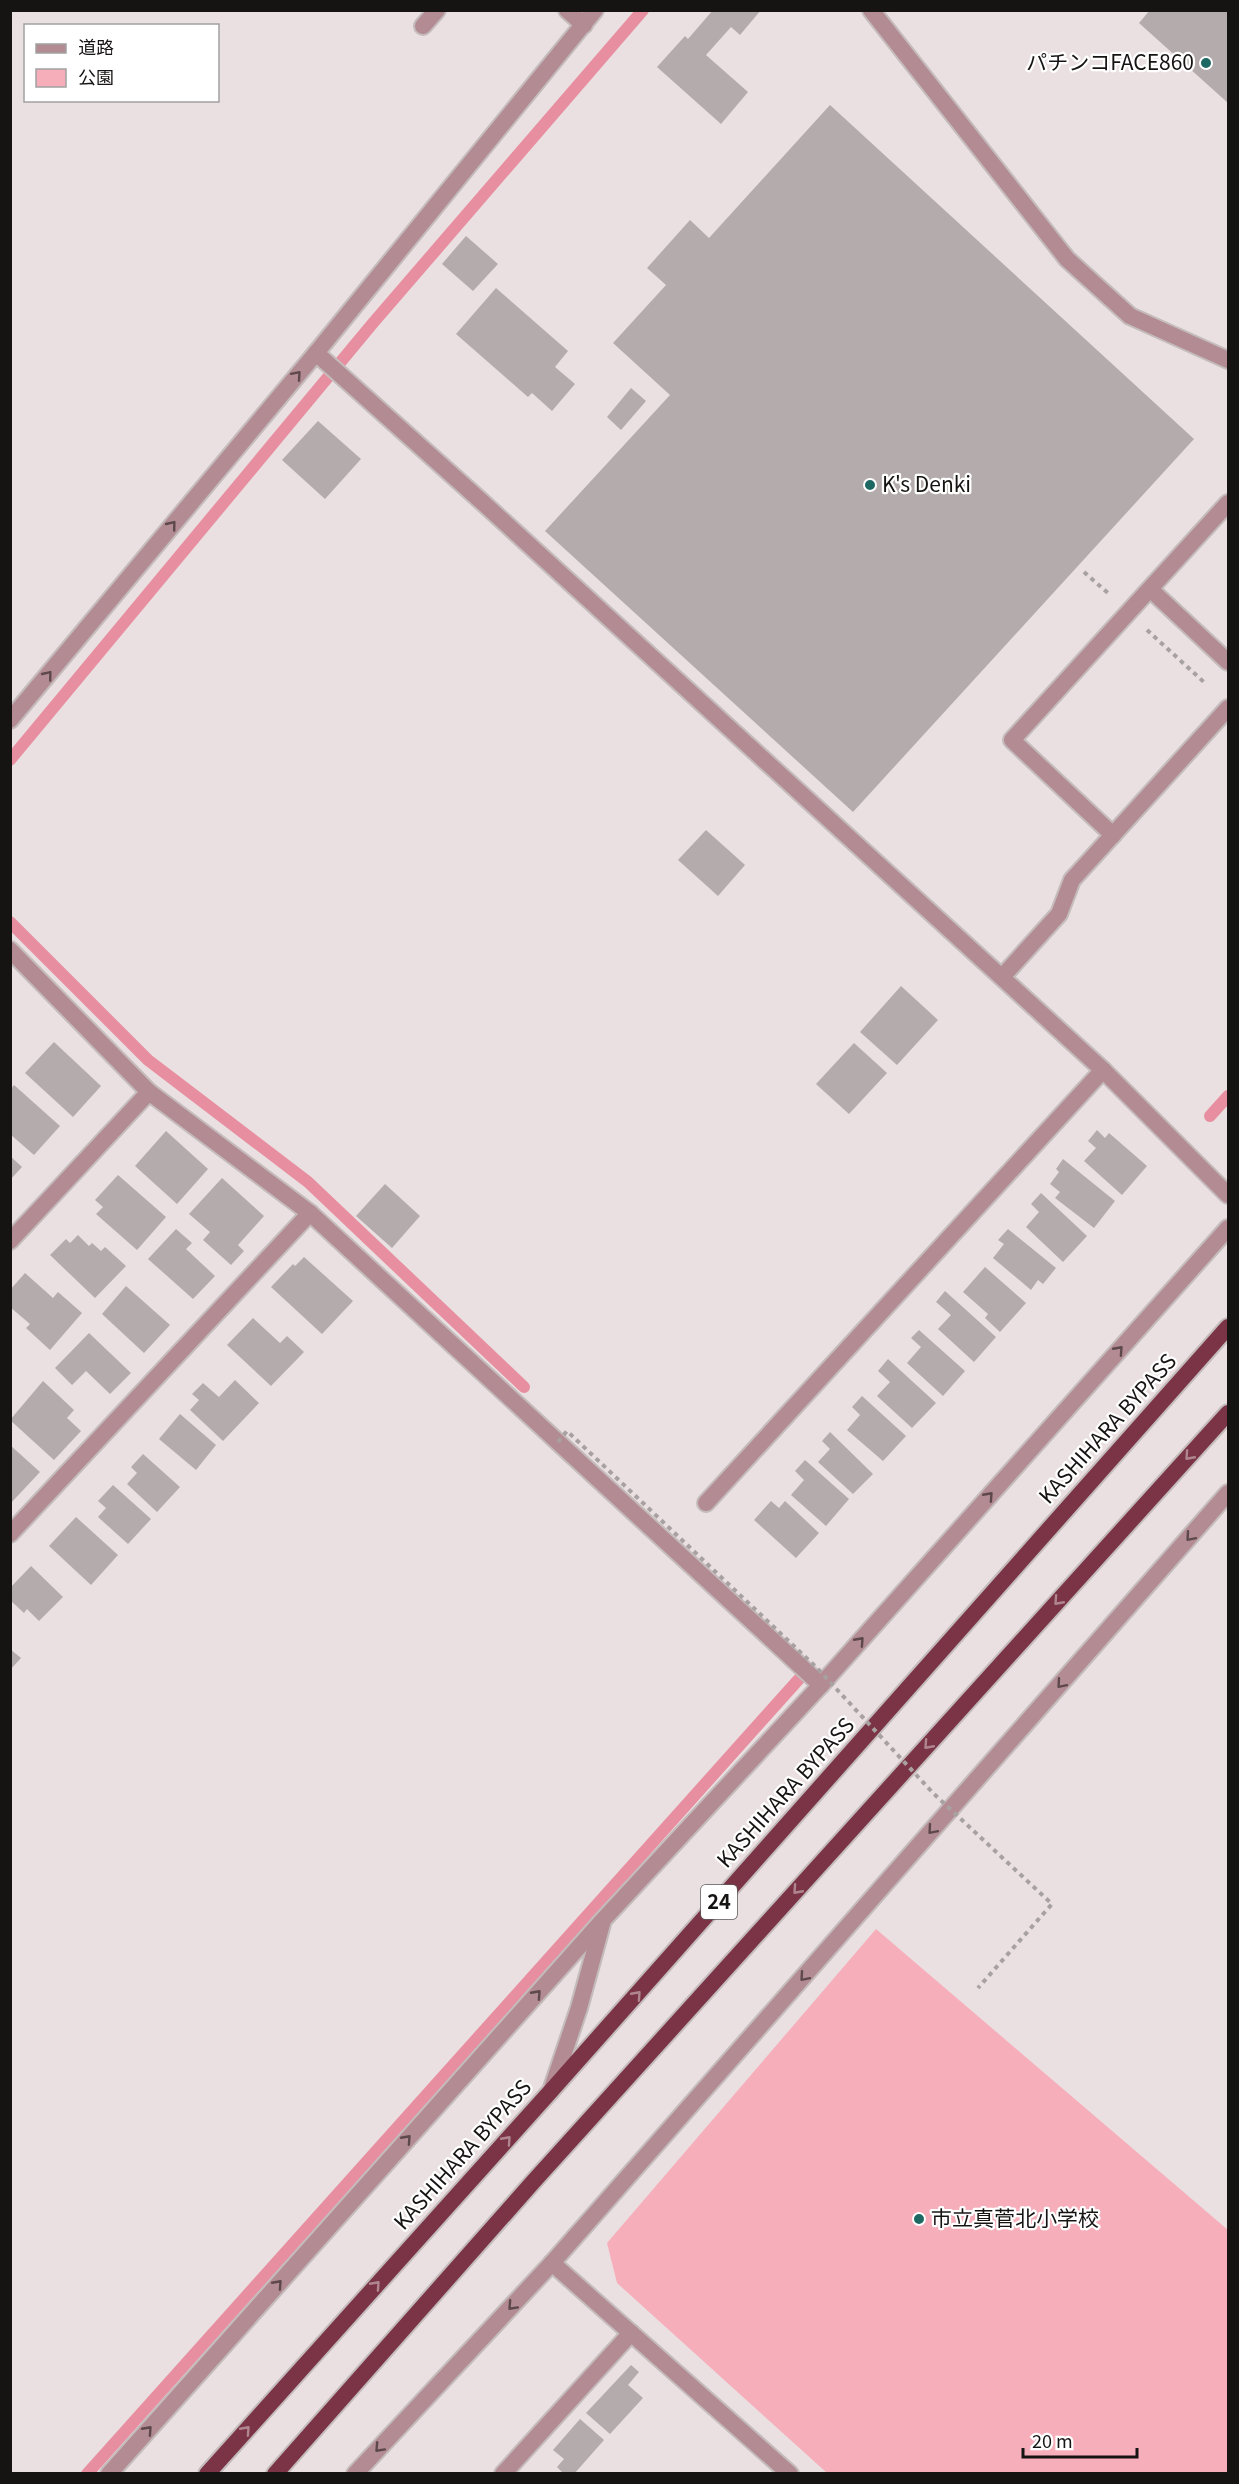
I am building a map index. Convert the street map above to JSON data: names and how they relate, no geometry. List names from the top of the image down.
{
  "streets": {
    "highway": ["KASHIHARA BYPASS", "24"]
  },
  "places": ["パチンコFACE860", "K's Denki", "市立真菅北小学校"],
  "legend": ["道路", "公園"],
  "scale_bar": "20 m"
}
